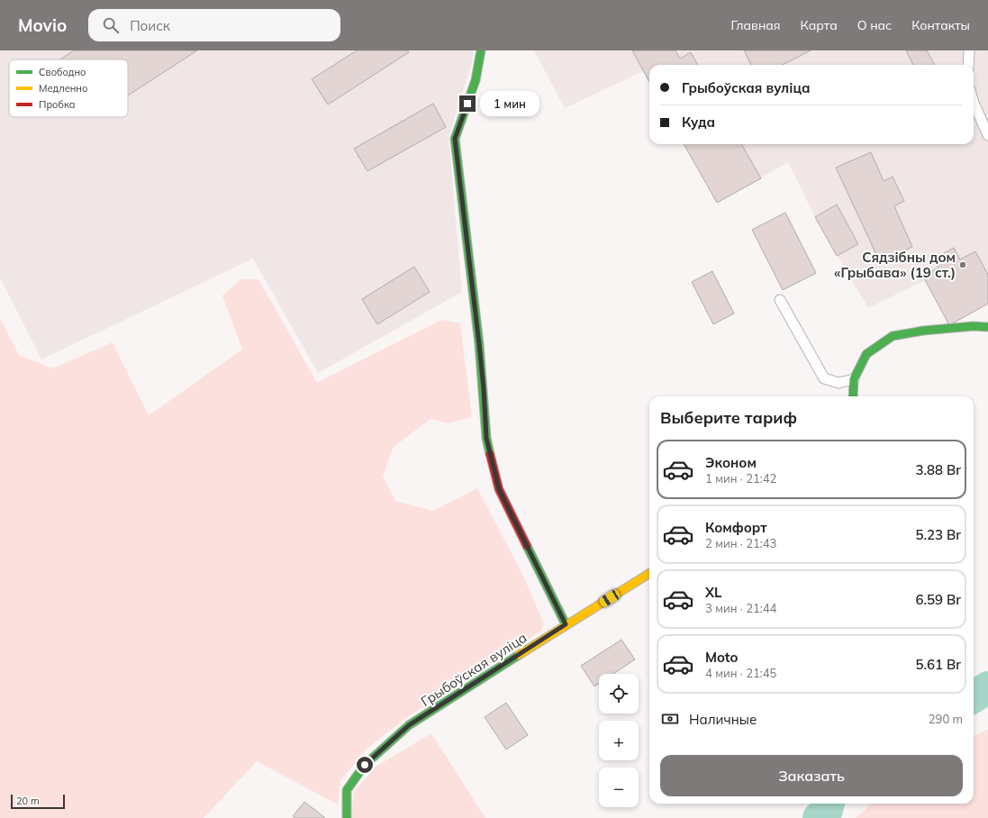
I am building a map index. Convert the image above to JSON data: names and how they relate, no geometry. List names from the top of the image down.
{
  "streets": {
    "street": ["Грыбоўская вуліца"]
  },
  "places": ["Сядзібны дом «Грыбава» (19 ст.)"],
  "legend": ["Свободно", "Медленно", "Пробка"],
  "scale_bar": "20 m",
  "page": {
    "header": "Movio",
    "search": "Поиск",
    "nav": [
      "Главная",
      "Карта",
      "О нас",
      "Контакты"
    ],
    "banner": ["Грыбоўская вуліца", "Куда"],
    "bubble": "1 мин",
    "heading": "Выберите тариф",
    "list": [
      {
        "name": "Эконом",
        "note": "1 мин · 21:42",
        "value": "3.88 Br"
      },
      {
        "name": "Комфорт",
        "note": "2 мин · 21:43",
        "value": "5.23 Br"
      },
      {
        "name": "XL",
        "note": "3 мин · 21:44",
        "value": "6.59 Br"
      },
      {
        "name": "Moto",
        "note": "4 мин · 21:45",
        "value": "5.61 Br"
      }
    ],
    "map_buttons": ["+", "−"],
    "pay": ["Наличные", "290 m"],
    "buttons": "Заказать",
    "scale": "20 m"
  }
}
